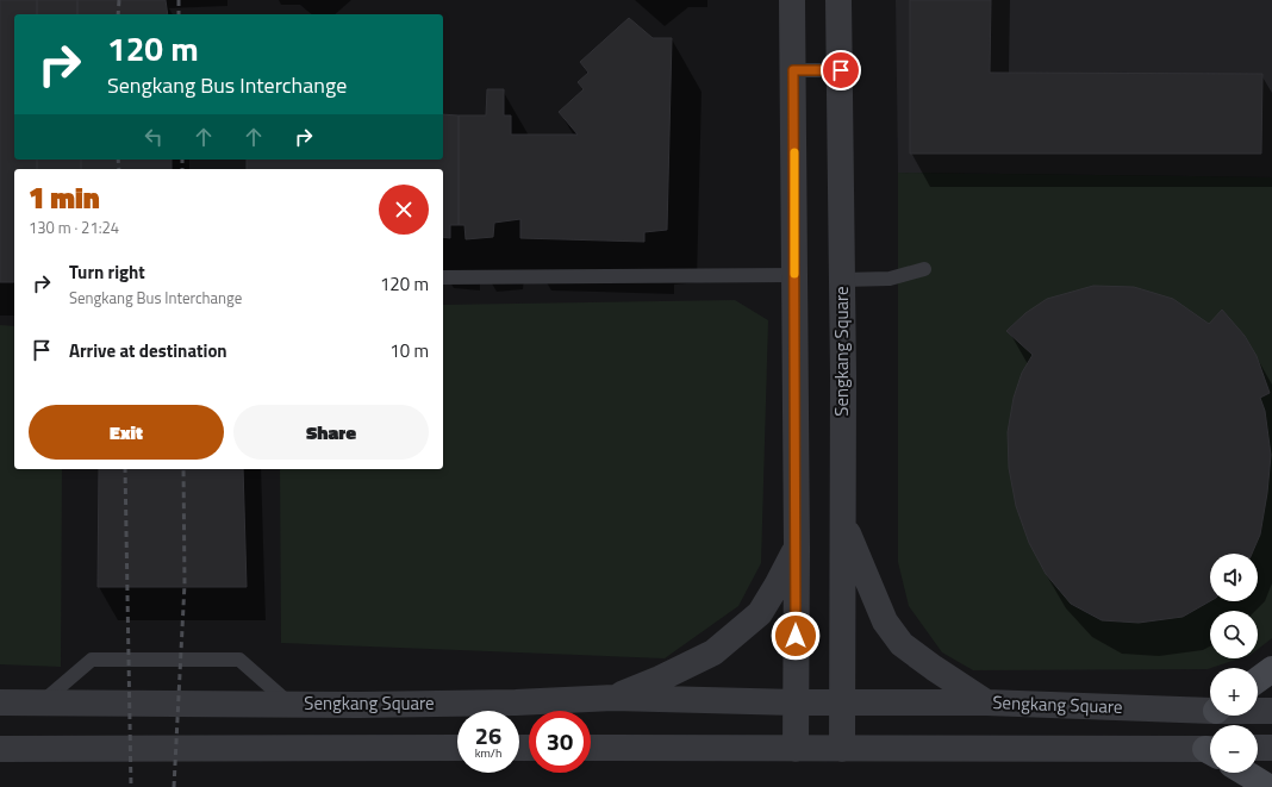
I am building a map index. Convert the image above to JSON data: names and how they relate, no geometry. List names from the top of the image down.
{
  "streets": {
    "street": ["Sengkang Square"]
  },
  "page": {
    "turn": ["120 m", "Sengkang Bus Interchange"],
    "heading": ["1 min", "130 m · 21:24"],
    "list": [
      {
        "name": "Turn right",
        "note": "Sengkang Bus Interchange",
        "value": "120 m"
      },
      {
        "name": "Arrive at destination",
        "value": "10 m"
      }
    ],
    "buttons": ["Exit", "Share"],
    "map_buttons": ["+", "−"],
    "speed": "26 km/h",
    "limit": "30"
  }
}
